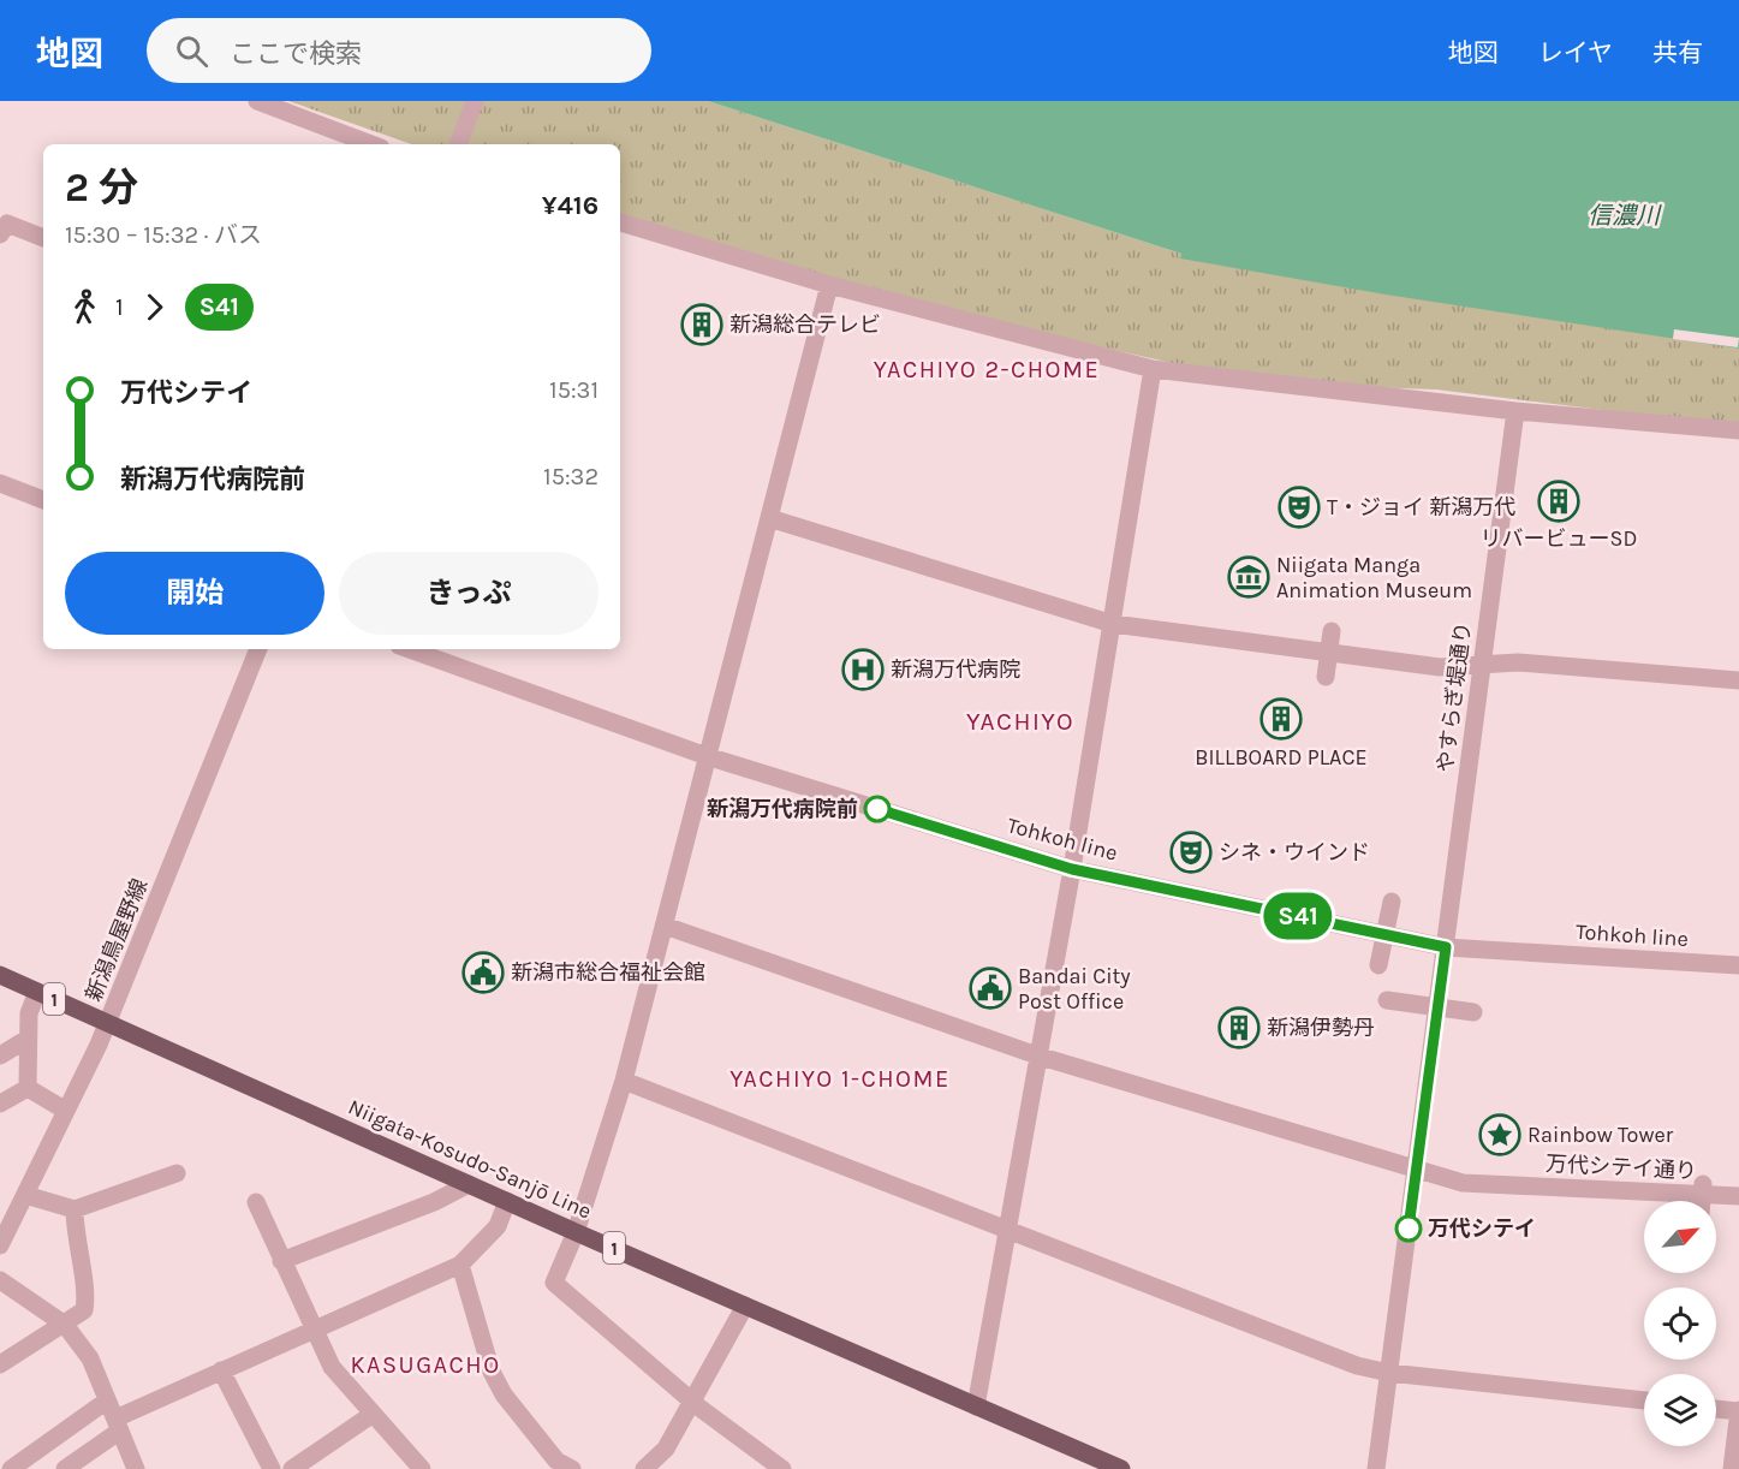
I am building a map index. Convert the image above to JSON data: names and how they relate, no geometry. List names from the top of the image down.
{
  "streets": {
    "main road": ["1", "Niigata-Kosudo-Sanjō Line"],
    "street": [
      "やすらぎ堤通り",
      "Tohkoh line",
      "新潟鳥屋野線",
      "万代シテイ通り"
    ]
  },
  "crossings": [
    ["やすらぎ堤通り", "Tohkoh line"],
    ["やすらぎ堤通り", "万代シテイ通り"],
    ["新潟鳥屋野線", "Niigata-Kosudo-Sanjō Line"]
  ],
  "districts": [
    "YACHIYO 2-CHOME",
    "YACHIYO",
    "YACHIYO 1-CHOME",
    "KASUGACHO"
  ],
  "water": ["信濃川"],
  "places": {
    "building": [
      "新潟総合テレビ",
      "リバービューSD",
      "BILLBOARD PLACE",
      "新潟伊勢丹"
    ],
    "theatre": ["T・ジョイ 新潟万代", "シネ・ウインド"],
    "museum": ["Niigata Manga Animation Museum"],
    "hospital": ["新潟万代病院"],
    "other": ["新潟万代病院前", "万代シテイ"],
    "public building": ["新潟市総合福祉会館", "Bandai City Post Office"],
    "place": ["Rainbow Tower"]
  },
  "lines": ["bus line S41"],
  "north": "top right",
  "page": {
    "header": "地図",
    "search": "ここで検索",
    "nav": ["地図", "レイヤ", "共有"],
    "on_map": "S41",
    "heading": ["2 分", "15:30 – 15:32 · バス", "¥416"],
    "legs": ["1", "S41"],
    "list": [
      {
        "name": "万代シテイ",
        "value": "15:31"
      },
      {
        "name": "新潟万代病院前",
        "value": "15:32"
      }
    ],
    "buttons": ["開始", "きっぷ"]
  }
}
